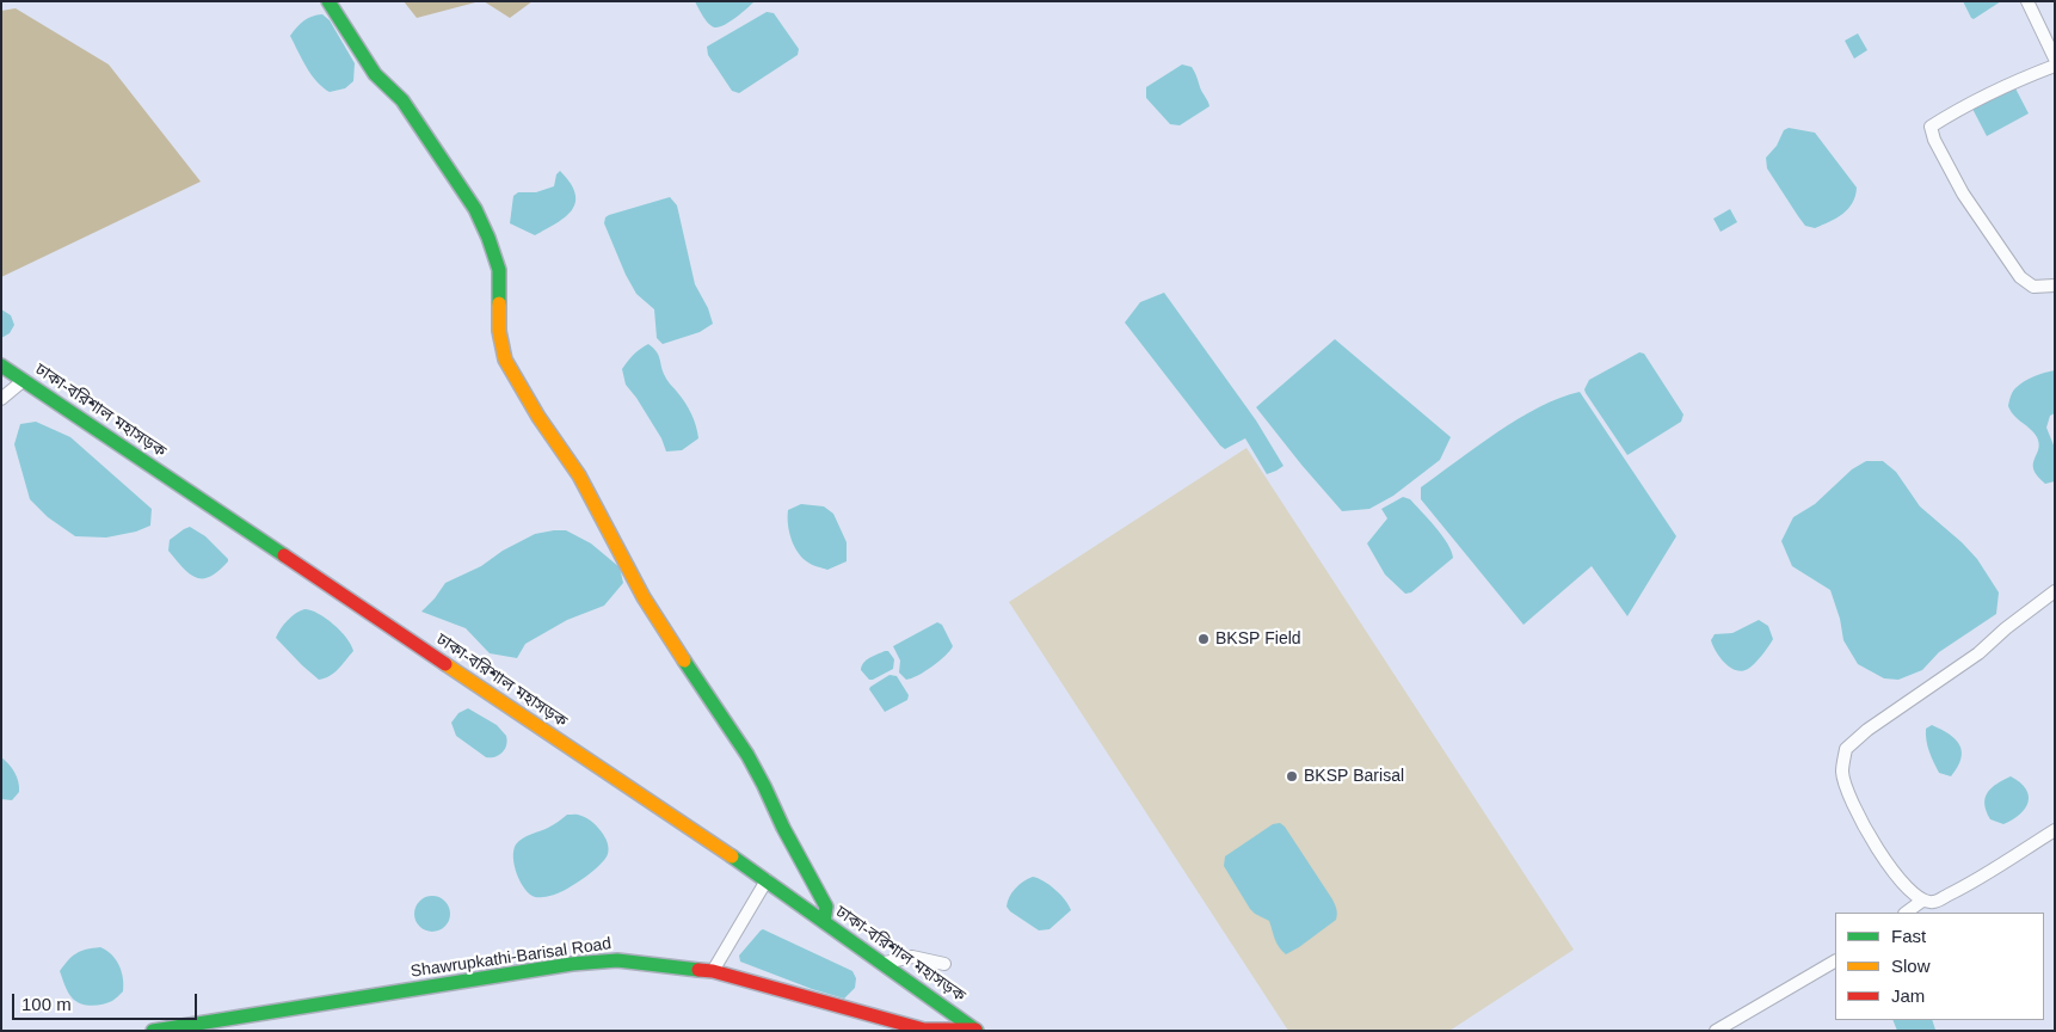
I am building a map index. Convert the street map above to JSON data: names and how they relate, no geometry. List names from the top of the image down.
{
  "streets": {
    "main road": ["ঢাকা-বরিশাল মহাসড়ক", "Shawrupkathi-Barisal Road"]
  },
  "crossings": [
    ["ঢাকা-বরিশাল মহাসড়ক", "Shawrupkathi-Barisal Road"]
  ],
  "places": ["BKSP Field", "BKSP Barisal"],
  "legend": ["Fast", "Slow", "Jam"],
  "scale_bar": "100 m"
}
